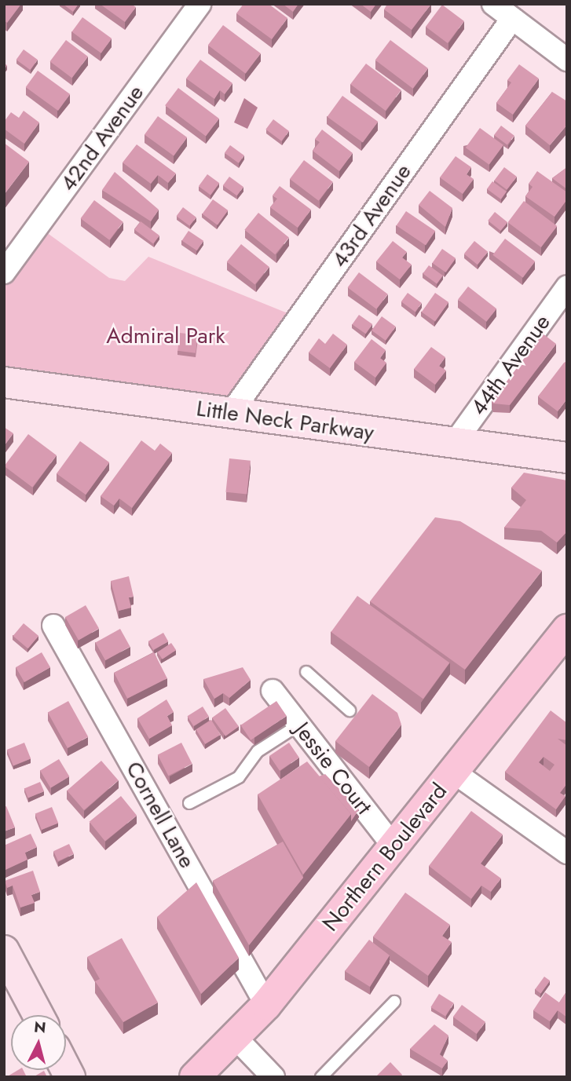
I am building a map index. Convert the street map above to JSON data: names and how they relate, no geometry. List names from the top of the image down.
{
  "streets": {
    "main road": ["Northern Boulevard"],
    "street": [
      "42nd Avenue",
      "43rd Avenue",
      "44th Avenue",
      "Little Neck Parkway",
      "Jessie Court",
      "Cornell Lane"
    ]
  },
  "crossings": [
    ["43rd Avenue", "Little Neck Parkway"],
    ["44th Avenue", "Little Neck Parkway"],
    ["Jessie Court", "Northern Boulevard"],
    ["Cornell Lane", "Northern Boulevard"]
  ],
  "parks": ["Admiral Park"],
  "north": "top"
}
